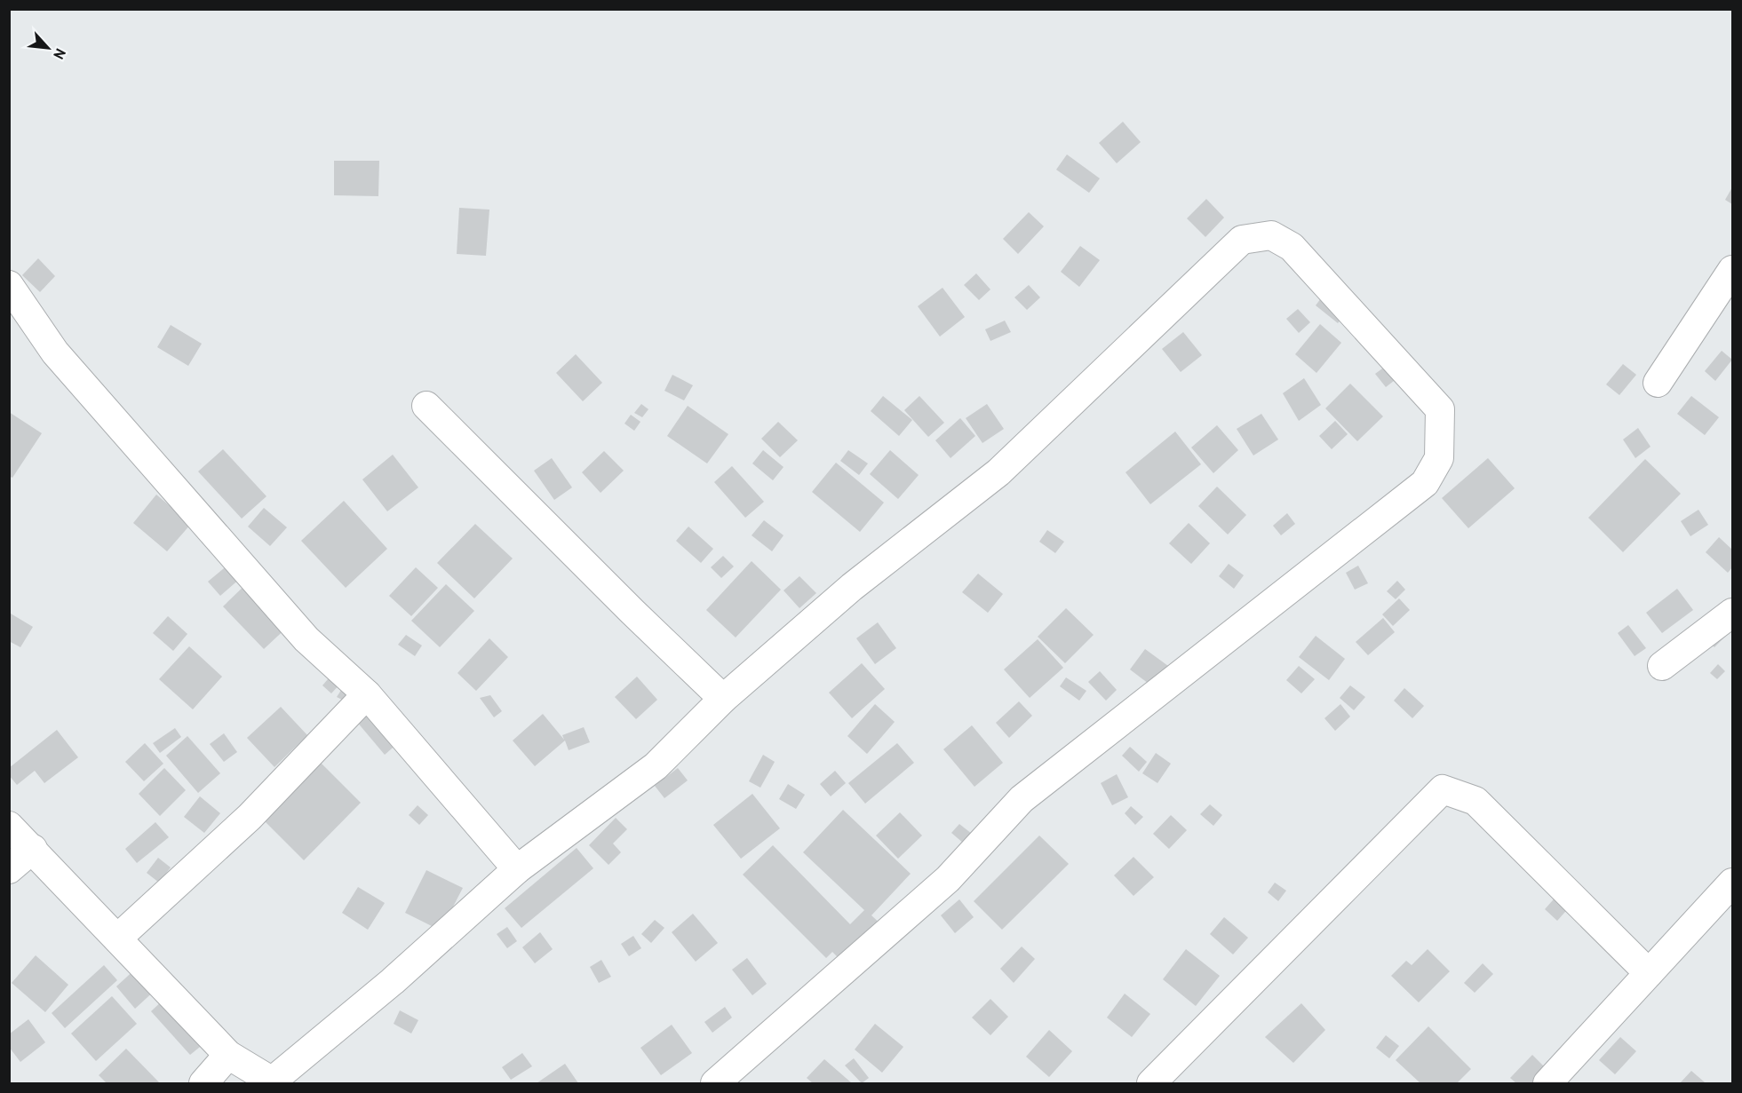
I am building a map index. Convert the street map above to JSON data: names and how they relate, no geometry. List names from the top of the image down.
{
  "north": "bottom right"
}
